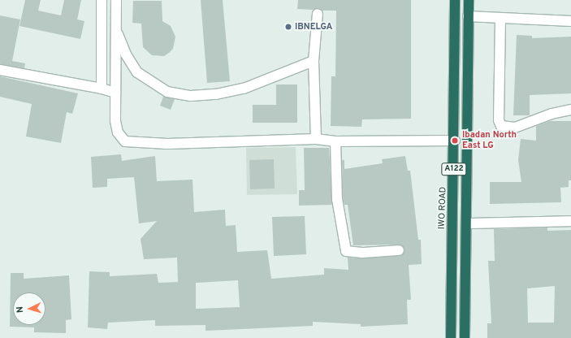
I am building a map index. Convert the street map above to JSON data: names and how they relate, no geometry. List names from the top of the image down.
{
  "streets": {
    "highway": ["A122", "IWO ROAD"]
  },
  "places": ["IBNELGA", "Ibadan North East LG"],
  "north": "left"
}
